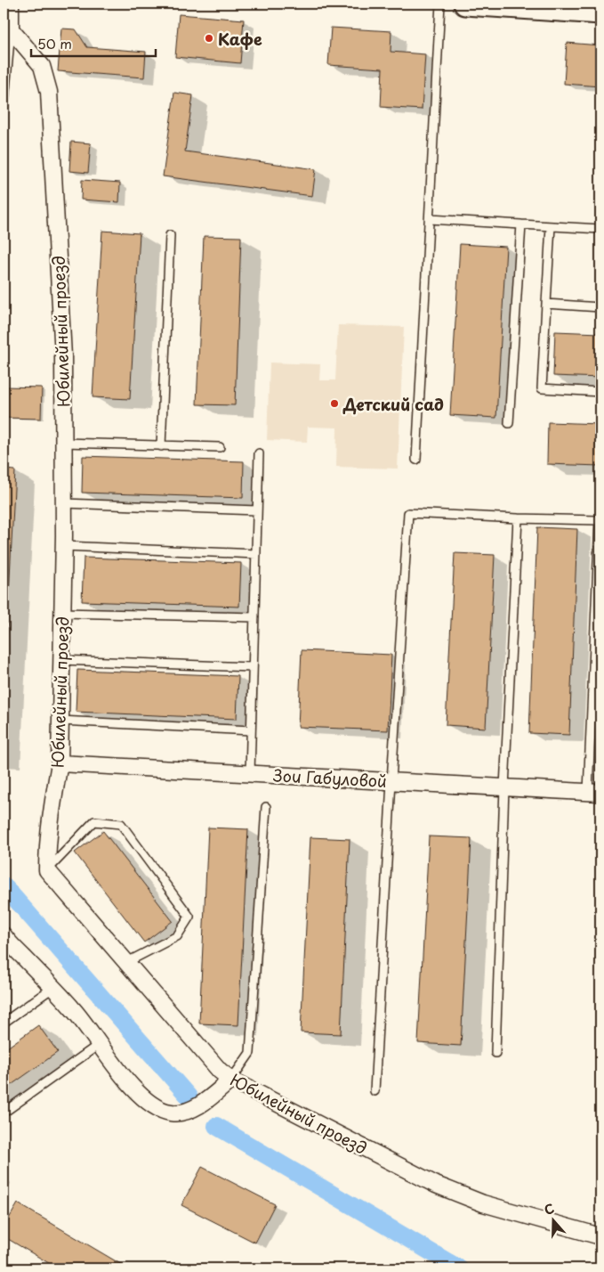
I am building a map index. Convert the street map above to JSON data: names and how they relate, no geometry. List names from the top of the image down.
{
  "streets": {
    "street": ["Юбилейный проезд", "Зои Габуловой"]
  },
  "crossings": [
    ["Юбилейный проезд", "Зои Габуловой"]
  ],
  "places": ["Кафе", "Детский сад"],
  "scale_bar": "50 m",
  "north": "top"
}
